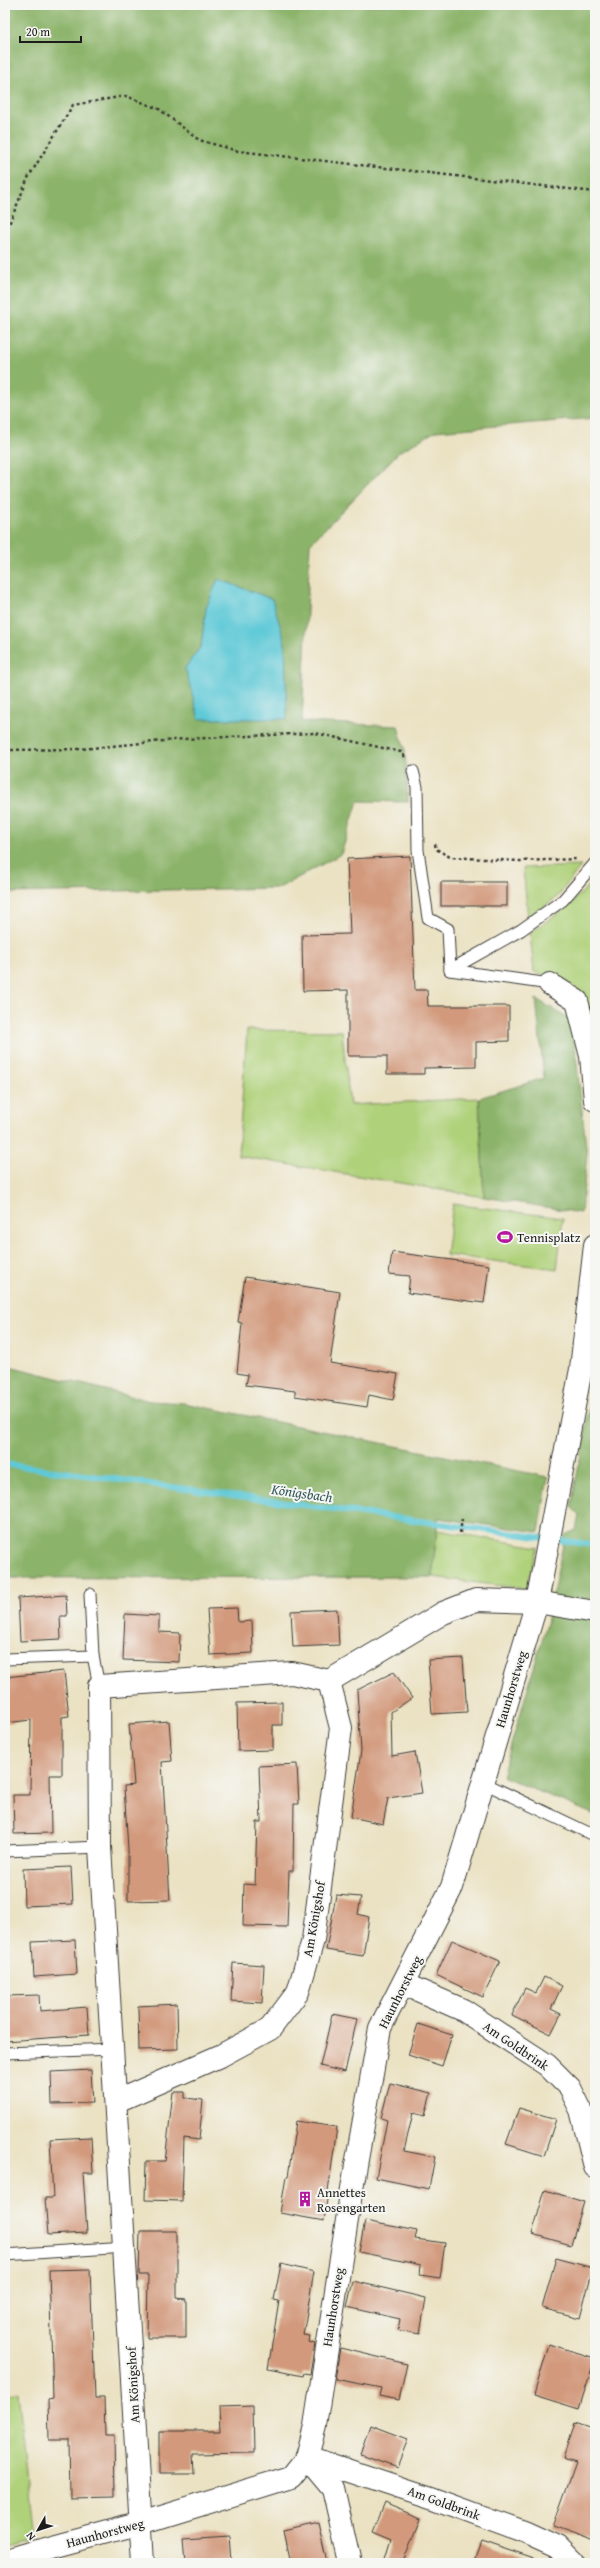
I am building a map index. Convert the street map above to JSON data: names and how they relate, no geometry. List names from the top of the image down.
{
  "streets": {
    "street": ["Haunhorstweg", "Am Königshof", "Am Goldbrink"]
  },
  "crossings": [
    ["Haunhorstweg", "Am Königshof"],
    ["Haunhorstweg", "Am Goldbrink"]
  ],
  "water": ["Königsbach"],
  "places": {
    "sports": ["Tennisplatz"],
    "building": ["Annettes Rosengarten"]
  },
  "scale_bar": "20 m",
  "north": "bottom left"
}
